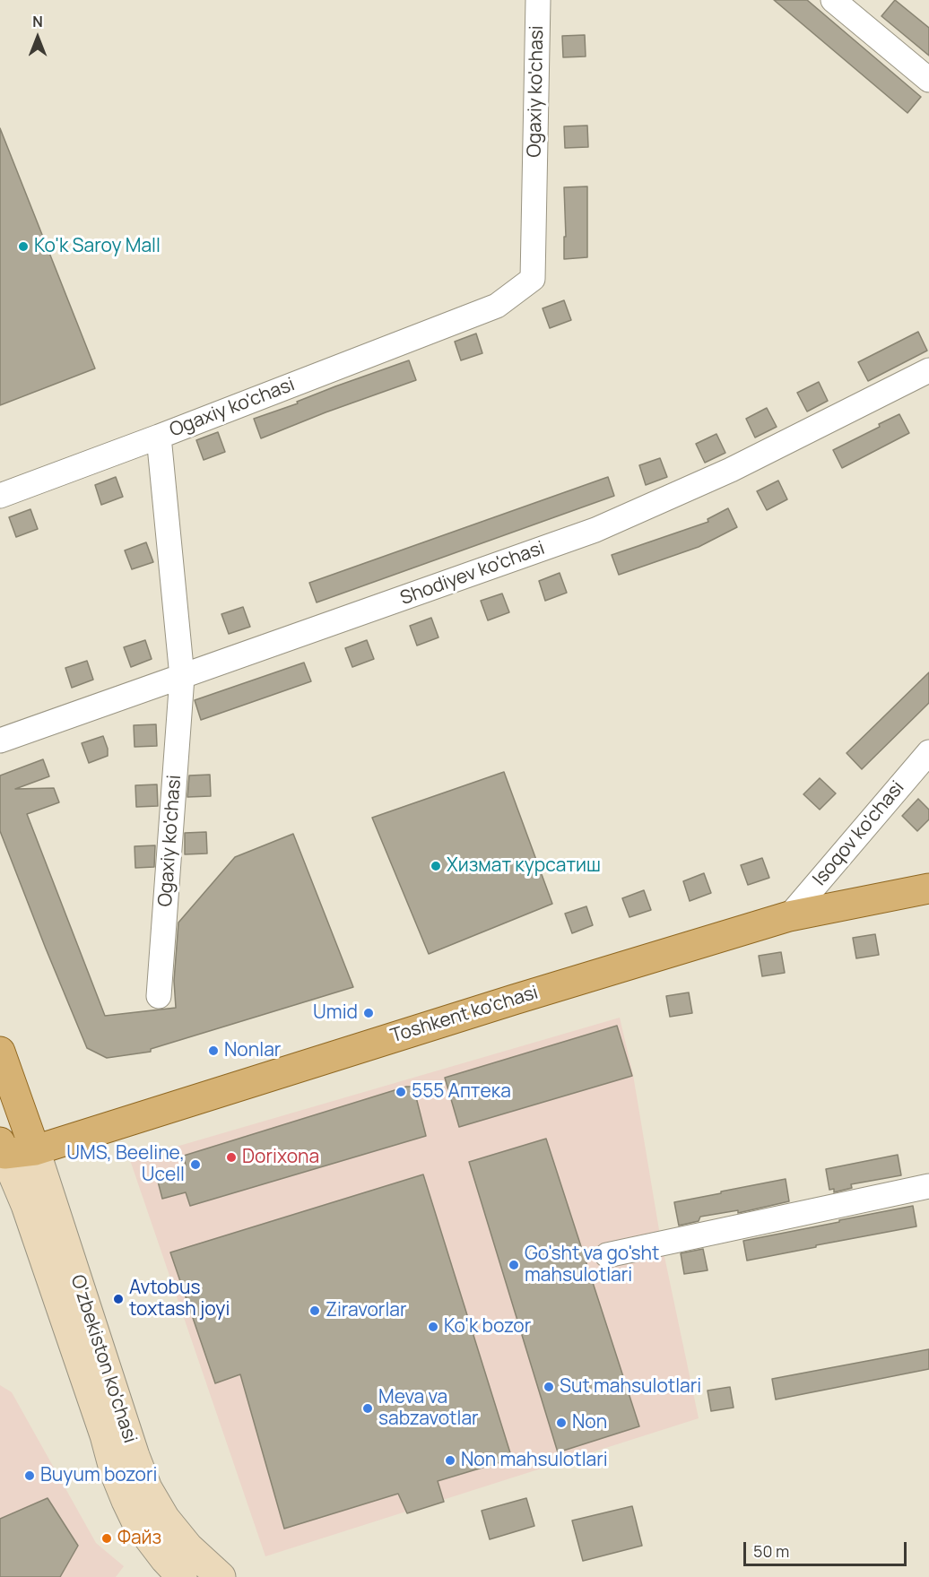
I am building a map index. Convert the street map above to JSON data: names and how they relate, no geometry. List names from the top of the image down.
{
  "streets": {
    "main road": ["Toshkent ko'chasi", "O'zbekiston ko'chasi"],
    "street": ["Ogaxiy ko'chasi", "Shodiyev ko'chasi", "Isoqov ko'chasi"]
  },
  "crossings": [
    ["Ogaxiy ko'chasi", "Shodiyev ko'chasi"],
    ["Isoqov ko'chasi", "Toshkent ko'chasi"],
    ["Toshkent ko'chasi", "O'zbekiston ko'chasi"]
  ],
  "places": [
    "Ko'k Saroy Mall",
    "Хизмат курсатиш",
    "Umid",
    "Nonlar",
    "555 Аптека",
    "Dorixona",
    "UMS, Beeline, Ucell",
    "Go'sht va go'sht mahsulotlari",
    "Avtobus toxtash joyi",
    "Ziravorlar",
    "Ko'k bozor",
    "Sut mahsulotlari",
    "Meva va sabzavotlar",
    "Non",
    "Non mahsulotlari",
    "Buyum bozori",
    "Файз"
  ],
  "scale_bar": "50 m",
  "north": "top"
}
